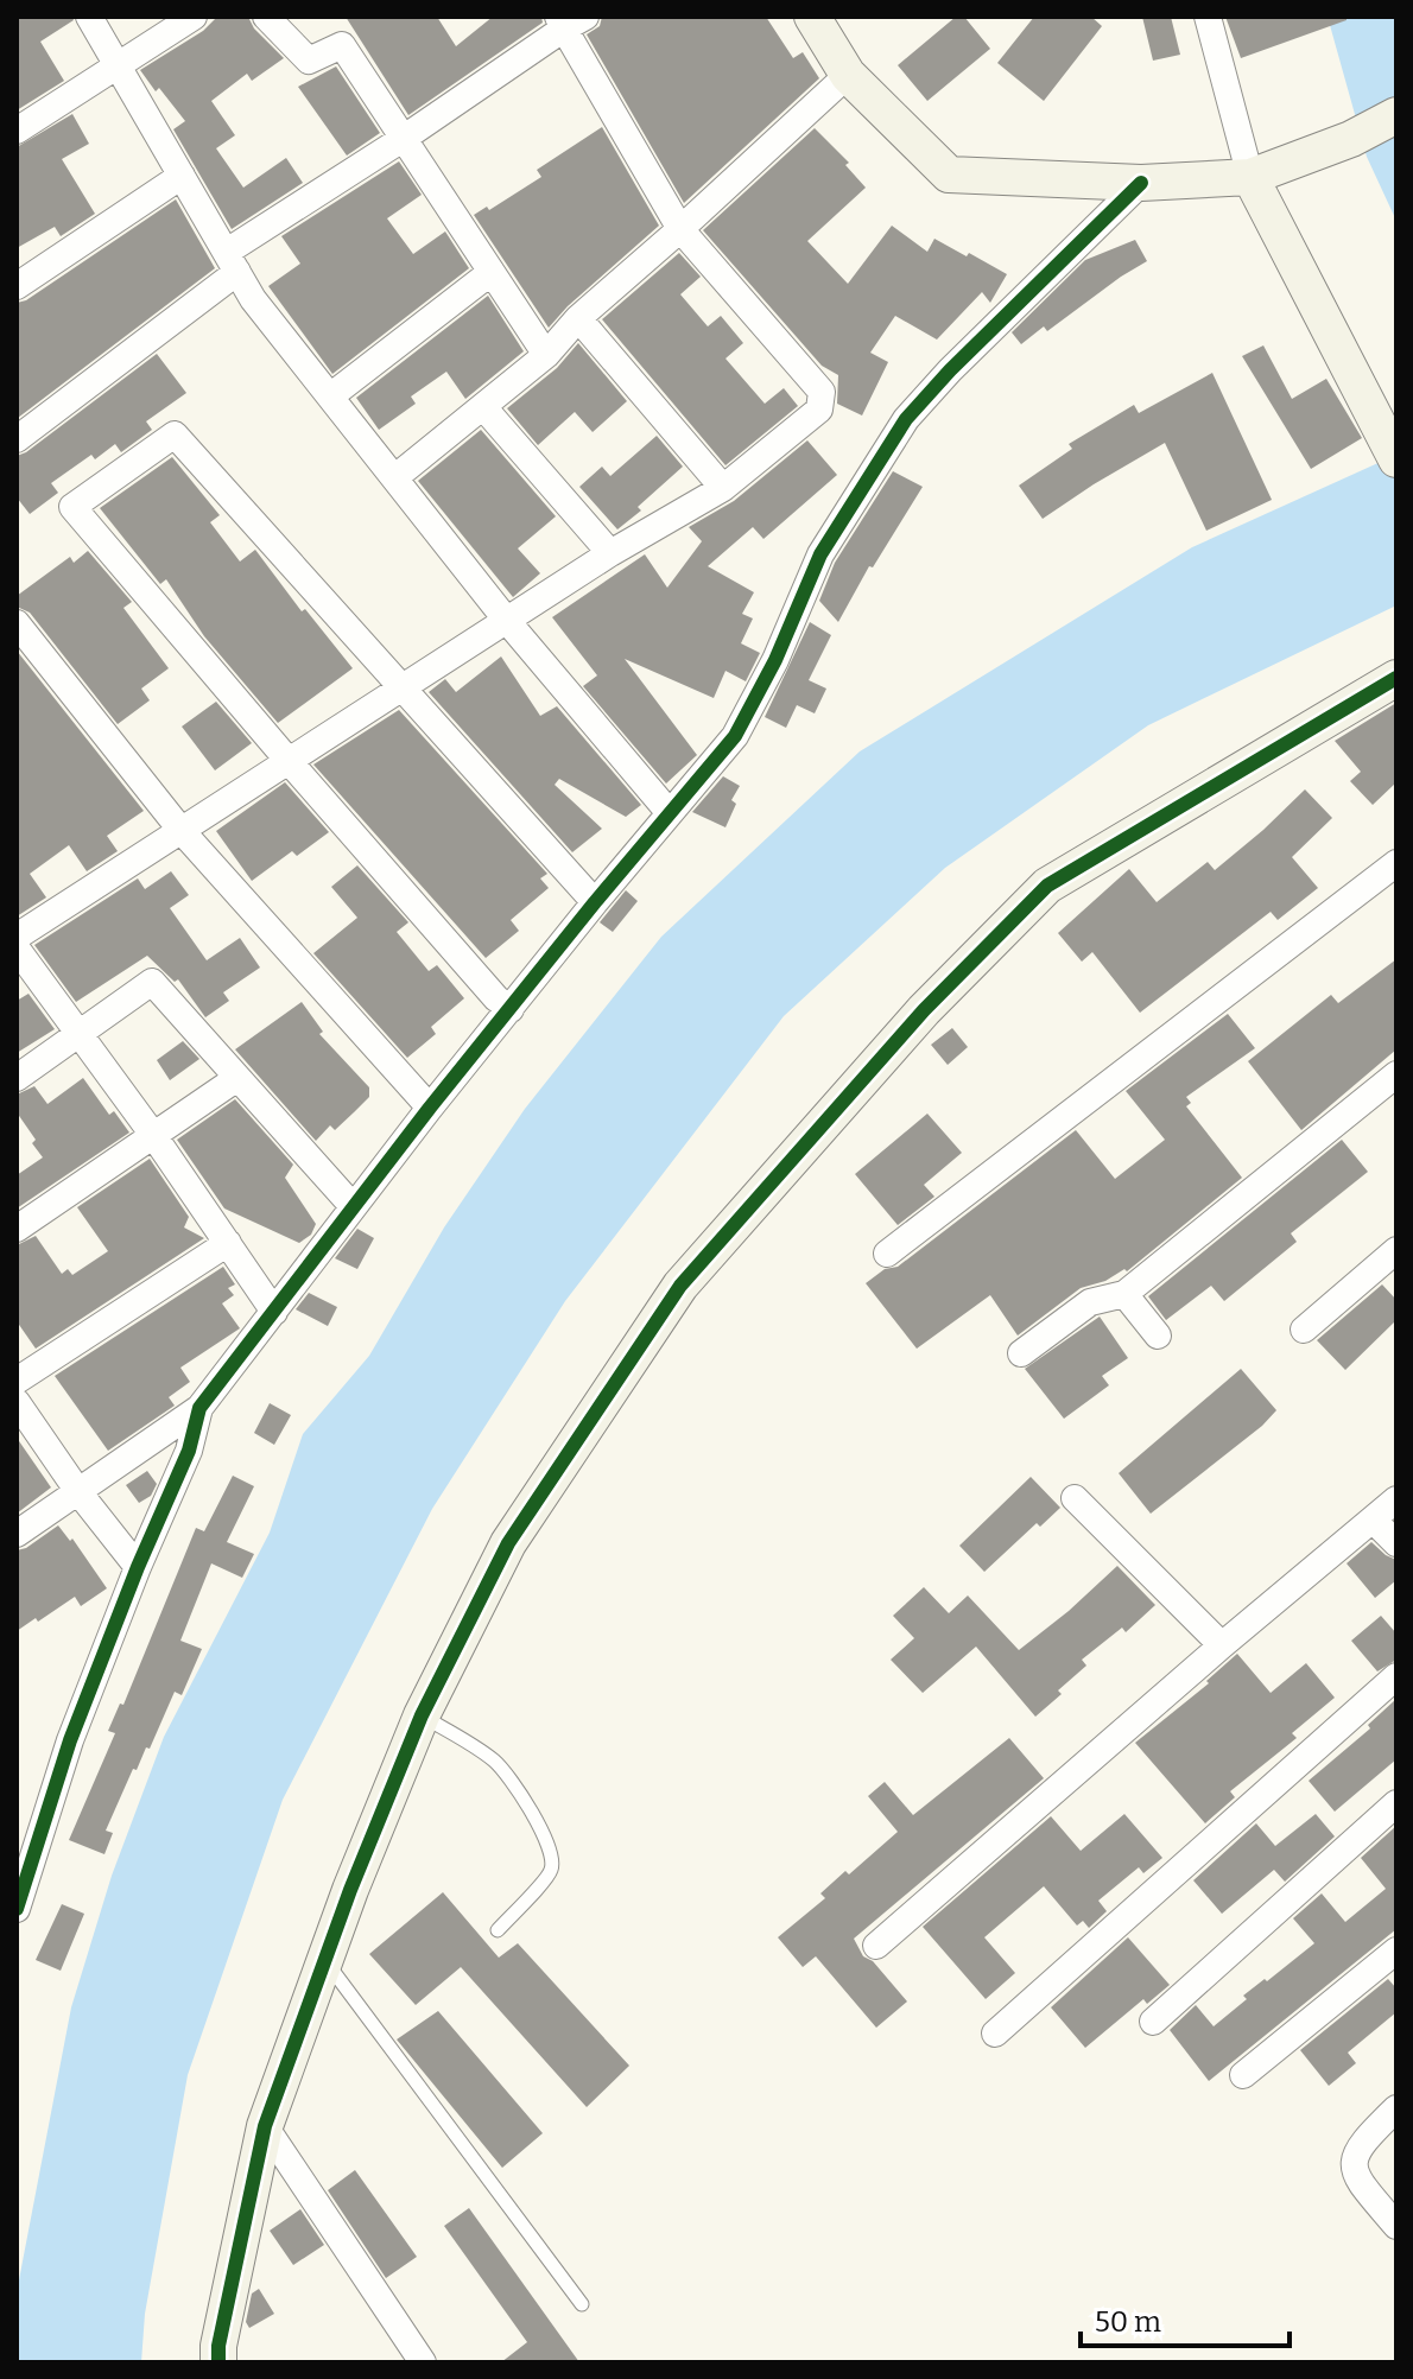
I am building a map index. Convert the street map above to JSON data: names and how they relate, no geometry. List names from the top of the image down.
{
  "scale_bar": "50 m"
}
